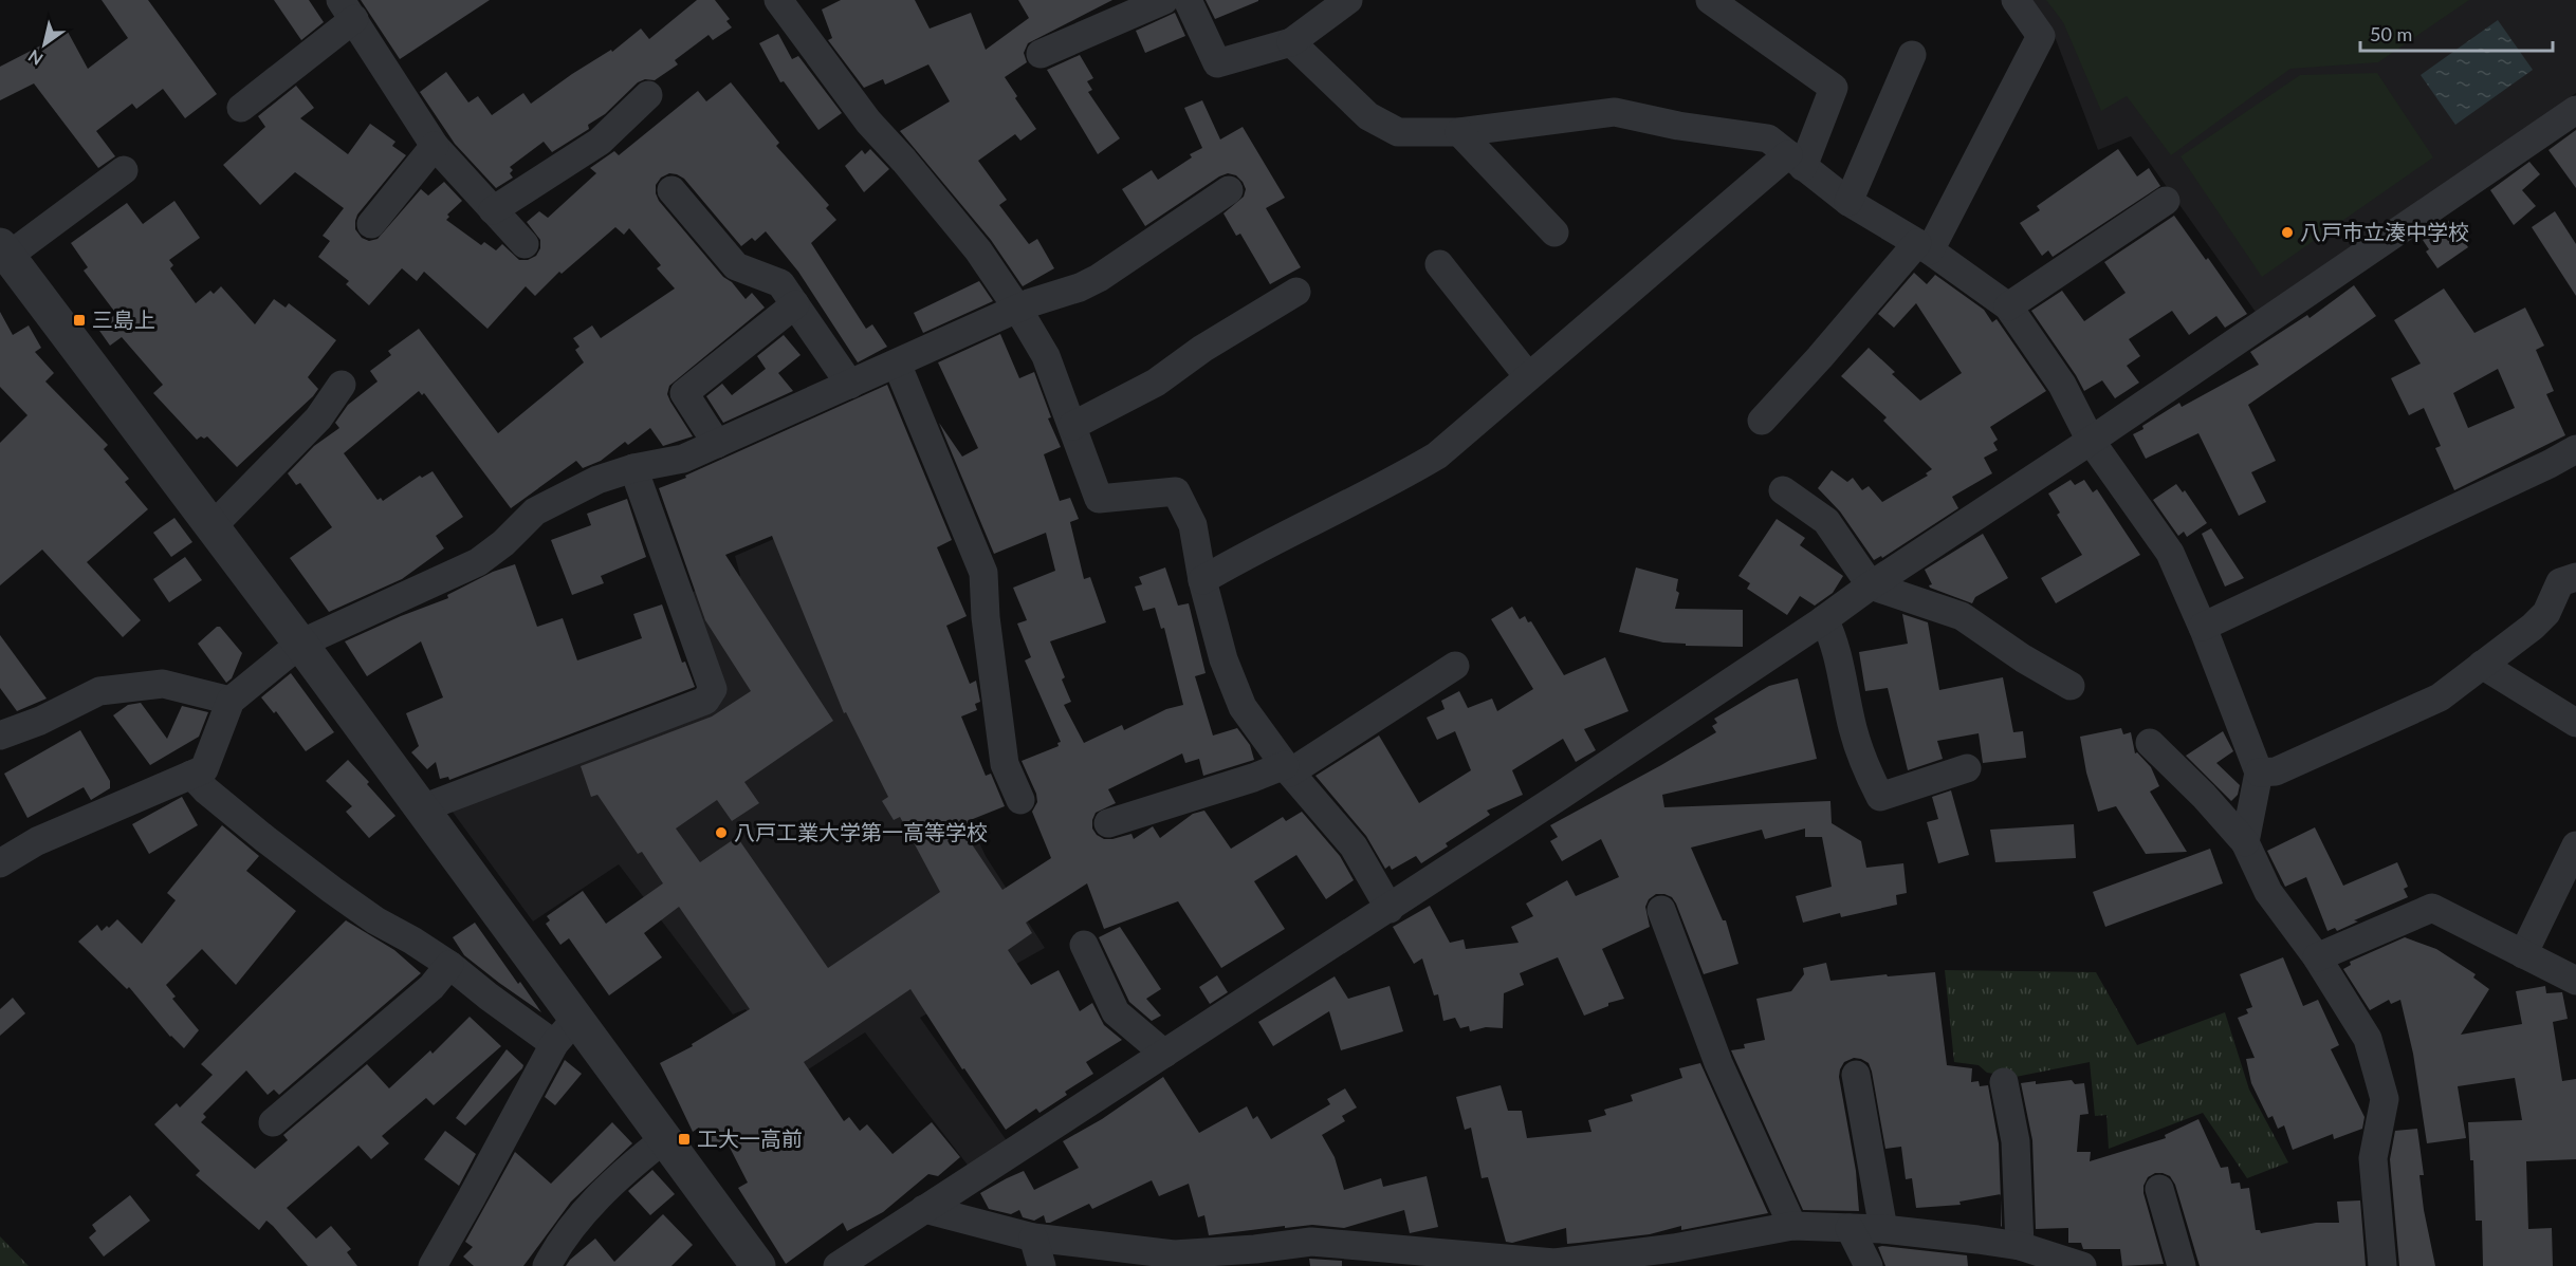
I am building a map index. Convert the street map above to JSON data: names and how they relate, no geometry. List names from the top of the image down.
{
  "places": {
    "other": ["八戸市立湊中学校", "八戸工業大学第一高等学校"],
    "transit": ["三島上", "工大一高前"]
  },
  "scale_bar": "50 m",
  "north": "bottom left"
}
